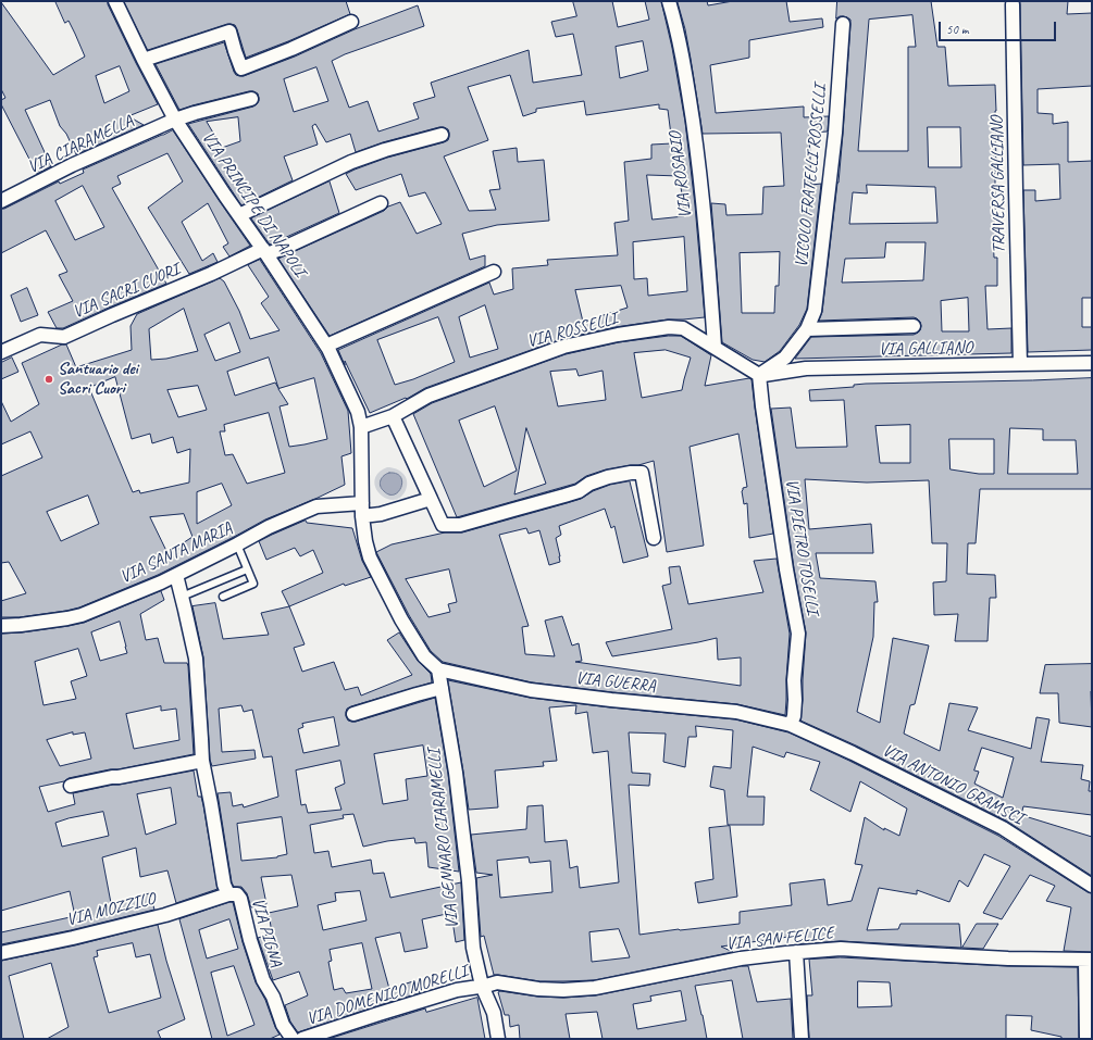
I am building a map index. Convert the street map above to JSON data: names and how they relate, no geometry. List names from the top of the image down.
{
  "streets": {
    "street": [
      "VIA CIARAMELLA",
      "VIA ROSARIO",
      "VICOLO FRATELLI ROSSELLI",
      "TRAVERSA GALLIANO",
      "VIA PRINCIPE DI NAPOLI",
      "VIA SACRI CUORI",
      "VIA ROSSELLI",
      "VIA GALLIANO",
      "VIA PIETRO TOSELLI",
      "VIA SANTA MARIA",
      "VIA GUERRA",
      "VIA ANTONIO GRAMSCI",
      "VIA GENNARO CIARAMELLI",
      "VIA MOZZILO",
      "VIA PIGNA",
      "VIA SAN FELICE",
      "VIA DOMENICO MORELLI"
    ]
  },
  "crossings": [
    ["VIA CIARAMELLA", "VIA PRINCIPE DI NAPOLI"],
    ["VIA ROSARIO", "VIA ROSSELLI"],
    ["VICOLO FRATELLI ROSSELLI", "VIA ROSSELLI"],
    ["VICOLO FRATELLI ROSSELLI", "VIA GALLIANO"],
    ["VICOLO FRATELLI ROSSELLI", "VIA PIETRO TOSELLI"],
    ["TRAVERSA GALLIANO", "VIA GALLIANO"],
    ["VIA PRINCIPE DI NAPOLI", "VIA SACRI CUORI"],
    ["VIA PRINCIPE DI NAPOLI", "VIA ROSSELLI"],
    ["VIA PRINCIPE DI NAPOLI", "VIA SANTA MARIA"],
    ["VIA ROSSELLI", "VIA GALLIANO"],
    ["VIA ROSSELLI", "VIA PIETRO TOSELLI"],
    ["VIA GALLIANO", "VIA PIETRO TOSELLI"],
    ["VIA PIETRO TOSELLI", "VIA GUERRA"],
    ["VIA PIETRO TOSELLI", "VIA ANTONIO GRAMSCI"],
    ["VIA SANTA MARIA", "VIA PIGNA"],
    ["VIA GUERRA", "VIA ANTONIO GRAMSCI"],
    ["VIA GUERRA", "VIA GENNARO CIARAMELLI"],
    ["VIA GENNARO CIARAMELLI", "VIA SAN FELICE"],
    ["VIA GENNARO CIARAMELLI", "VIA DOMENICO MORELLI"],
    ["VIA MOZZILO", "VIA PIGNA"],
    ["VIA SAN FELICE", "VIA DOMENICO MORELLI"]
  ],
  "places": ["Santuario dei Sacri Cuori"],
  "scale_bar": "50 m"
}
